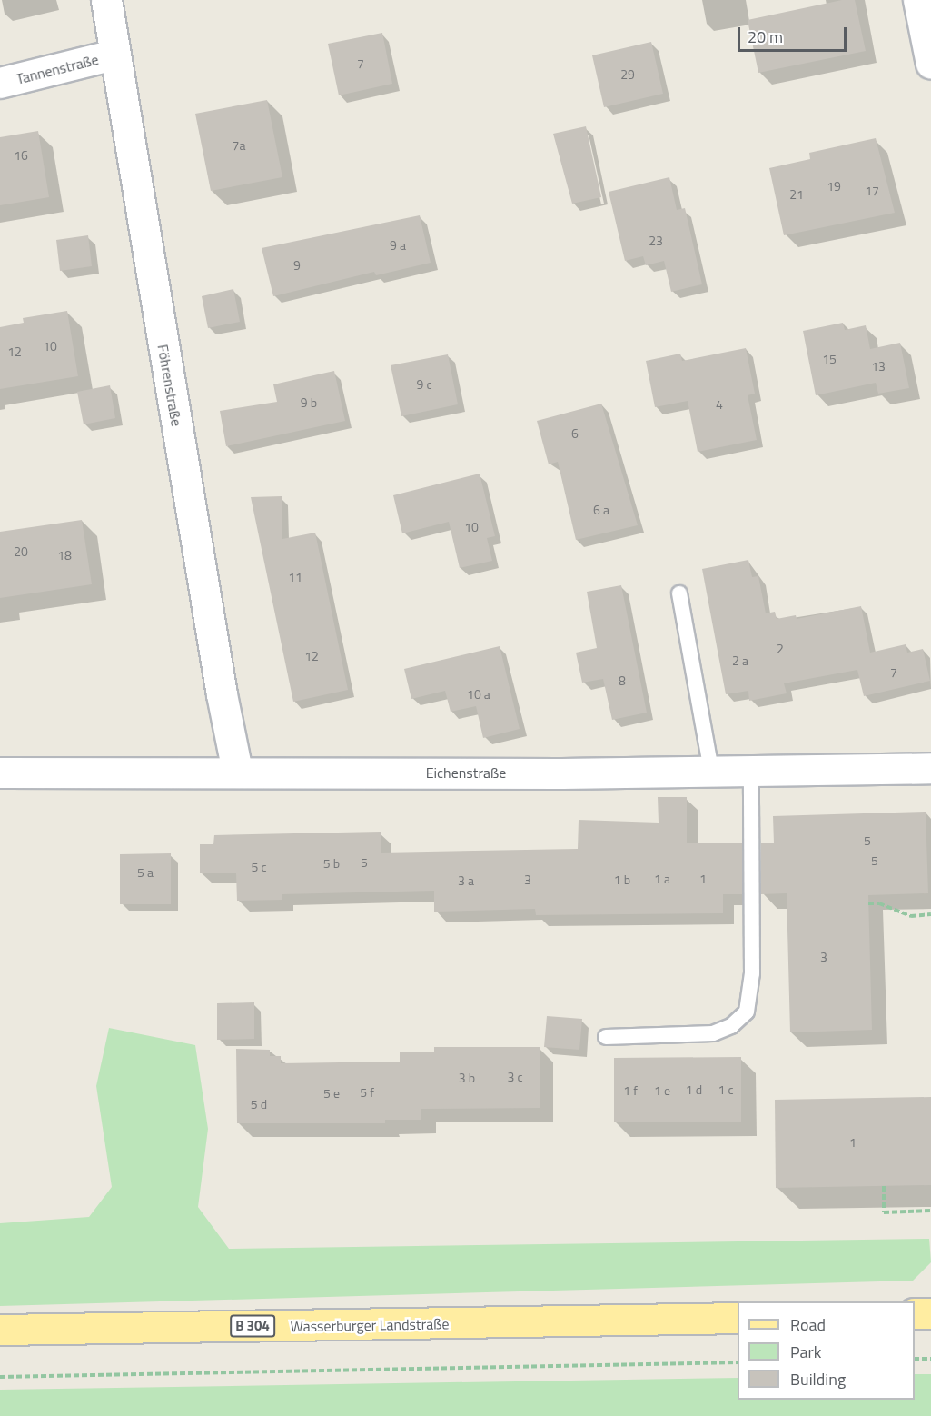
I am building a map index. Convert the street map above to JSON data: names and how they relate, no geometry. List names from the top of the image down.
{
  "streets": {
    "main road": ["Wasserburger Landstraße", "B 304"],
    "street": ["Tannenstraße", "Föhrenstraße", "Eichenstraße"]
  },
  "crossings": [
    ["Tannenstraße", "Föhrenstraße"],
    ["Föhrenstraße", "Eichenstraße"]
  ],
  "house_numbers": [
    "7",
    "29",
    "7a",
    "16",
    "19",
    "17",
    "21",
    "23",
    "9 a",
    "9",
    "10",
    "12",
    "15",
    "13",
    "9 c",
    "9 b",
    "4",
    "6",
    "6 a",
    "10",
    "20",
    "18",
    "11",
    "2",
    "12",
    "2 a",
    "7",
    "8",
    "10 a",
    "5",
    "5",
    "5",
    "5 b",
    "5 c",
    "5 a",
    "1 a",
    "1",
    "3",
    "1 b",
    "3 a",
    "3",
    "3 c",
    "3 b",
    "1 d",
    "1 c",
    "1 f",
    "1 e",
    "5 f",
    "5 e",
    "5 d",
    "1"
  ],
  "legend": ["Road", "Park", "Building"],
  "scale_bar": "20 m"
}
